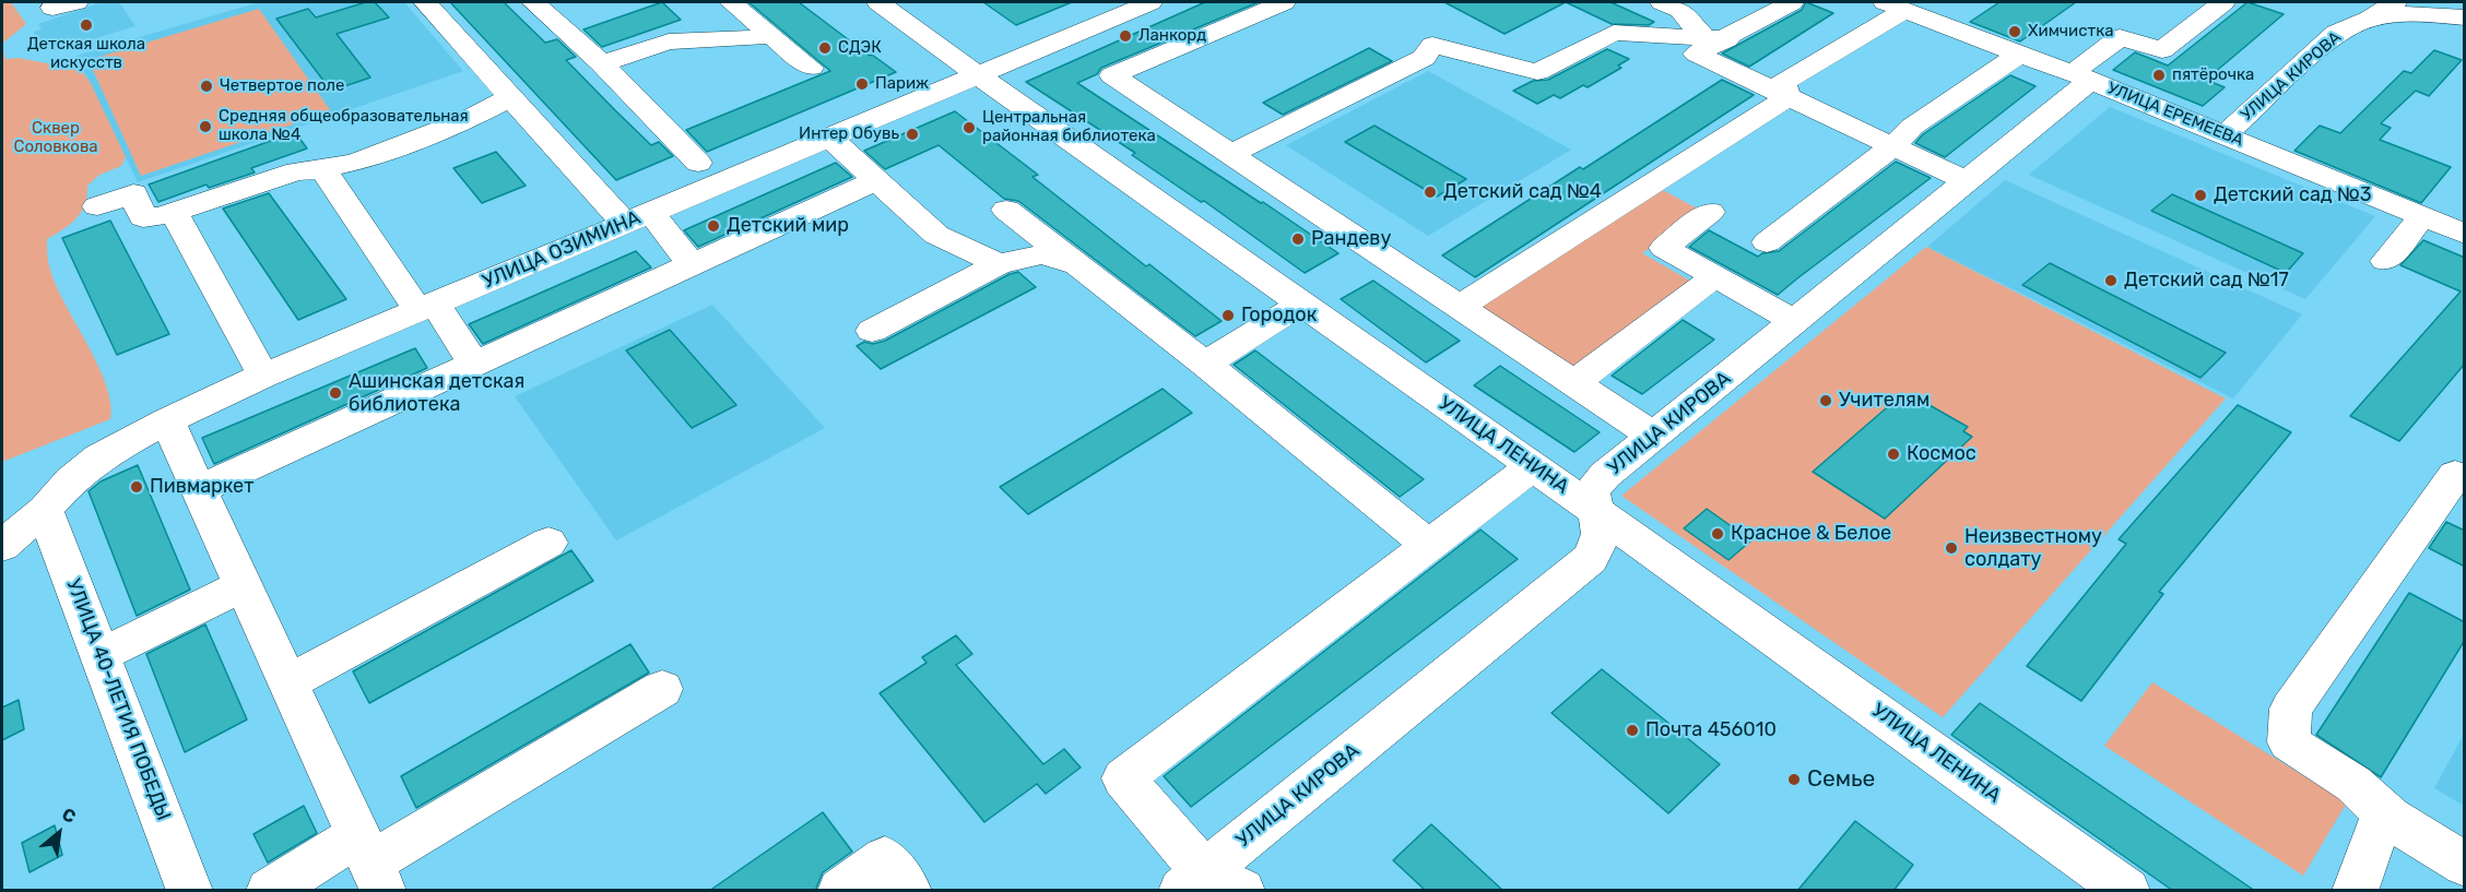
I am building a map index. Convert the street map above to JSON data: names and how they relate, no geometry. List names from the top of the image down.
{
  "streets": {
    "street": [
      "УЛИЦА КИРОВА",
      "УЛИЦА ЕРЕМЕЕВА",
      "УЛИЦА ОЗИМИНА",
      "УЛИЦА ЛЕНИНА",
      "УЛИЦА 40-ЛЕТИЯ ПОБЕДЫ"
    ]
  },
  "crossings": [
    ["УЛИЦА КИРОВА", "УЛИЦА ЕРЕМЕЕВА"],
    ["УЛИЦА КИРОВА", "УЛИЦА ЛЕНИНА"],
    ["УЛИЦА ОЗИМИНА", "УЛИЦА ЛЕНИНА"],
    ["УЛИЦА ОЗИМИНА", "УЛИЦА 40-ЛЕТИЯ ПОБЕДЫ"]
  ],
  "parks": ["Сквер Соловкова"],
  "places": [
    "Детская школа искусств",
    "Химчистка",
    "Ланкорд",
    "СДЭК",
    "пятёрочка",
    "Париж",
    "Четвертое поле",
    "Средняя общеобразовательная школа №4",
    "Центральная районная библиотека",
    "Интер Обувь",
    "Детский сад №4",
    "Детский сад №3",
    "Детский мир",
    "Рандеву",
    "Детский сад №17",
    "Городок",
    "Ашинская детская библиотека",
    "Учителям",
    "Космос",
    "Пивмаркет",
    "Красное & Белое",
    "Неизвестному солдату",
    "Почта 456010",
    "Семье"
  ],
  "north": "top right"
}
